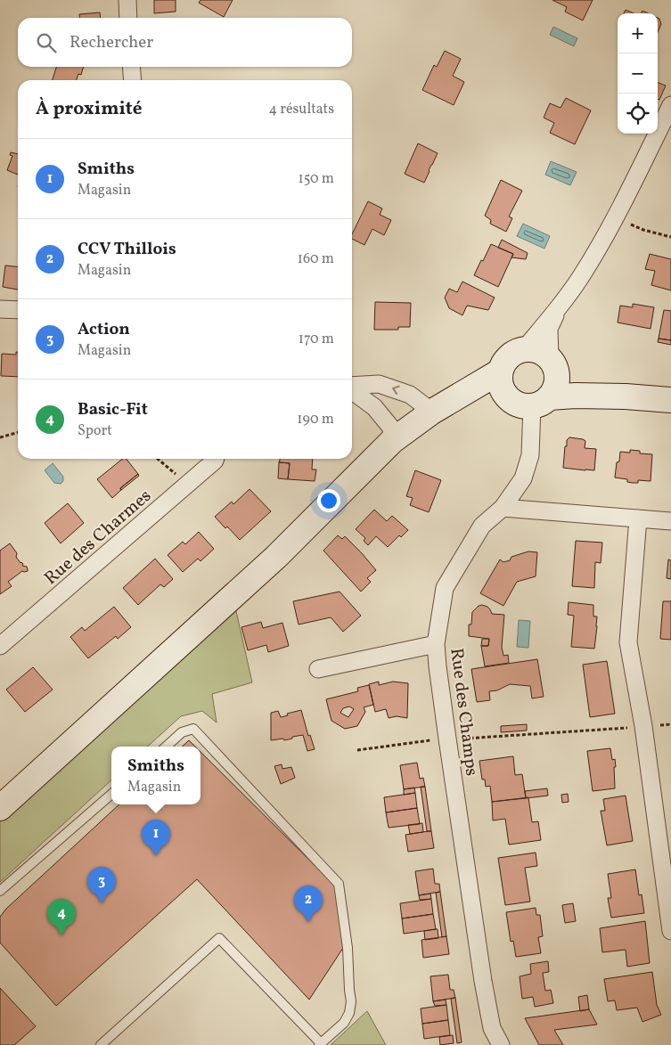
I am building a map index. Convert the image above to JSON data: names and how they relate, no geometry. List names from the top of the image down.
{
  "streets": {
    "street": ["Rue des Charmes", "Rue des Champs"]
  },
  "page": {
    "map_buttons": ["+", "−"],
    "search": "Rechercher",
    "heading": ["À proximité", "4 résultats"],
    "list": [
      {
        "mark": "1",
        "name": "Smiths",
        "note": "Magasin",
        "value": "150 m"
      },
      {
        "mark": "2",
        "name": "CCV Thillois",
        "note": "Magasin",
        "value": "160 m"
      },
      {
        "mark": "3",
        "name": "Action",
        "note": "Magasin",
        "value": "170 m"
      },
      {
        "mark": "4",
        "name": "Basic-Fit",
        "note": "Sport",
        "value": "190 m"
      }
    ],
    "popup": ["Smiths", "Magasin"],
    "pins": [
      "1",
      "3",
      "2",
      "4"
    ]
  }
}
